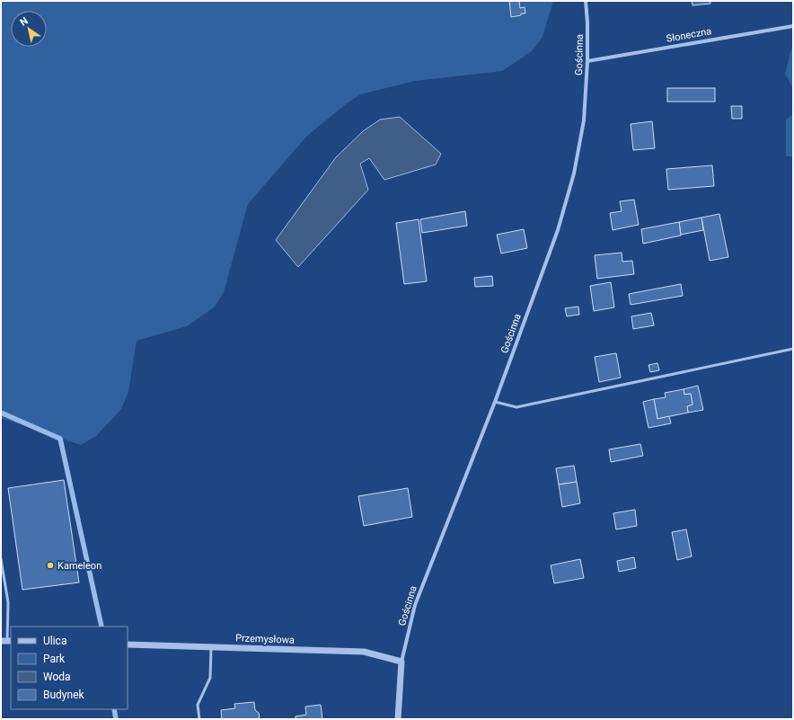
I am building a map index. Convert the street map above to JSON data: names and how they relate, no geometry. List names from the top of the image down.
{
  "streets": {
    "street": ["Słoneczna", "Gościnna", "Przemysłowa"]
  },
  "crossings": [
    ["Słoneczna", "Gościnna"],
    ["Gościnna", "Przemysłowa"]
  ],
  "places": ["Kameleon"],
  "legend": [
    "Ulica",
    "Park",
    "Woda",
    "Budynek"
  ],
  "north": "top left"
}
